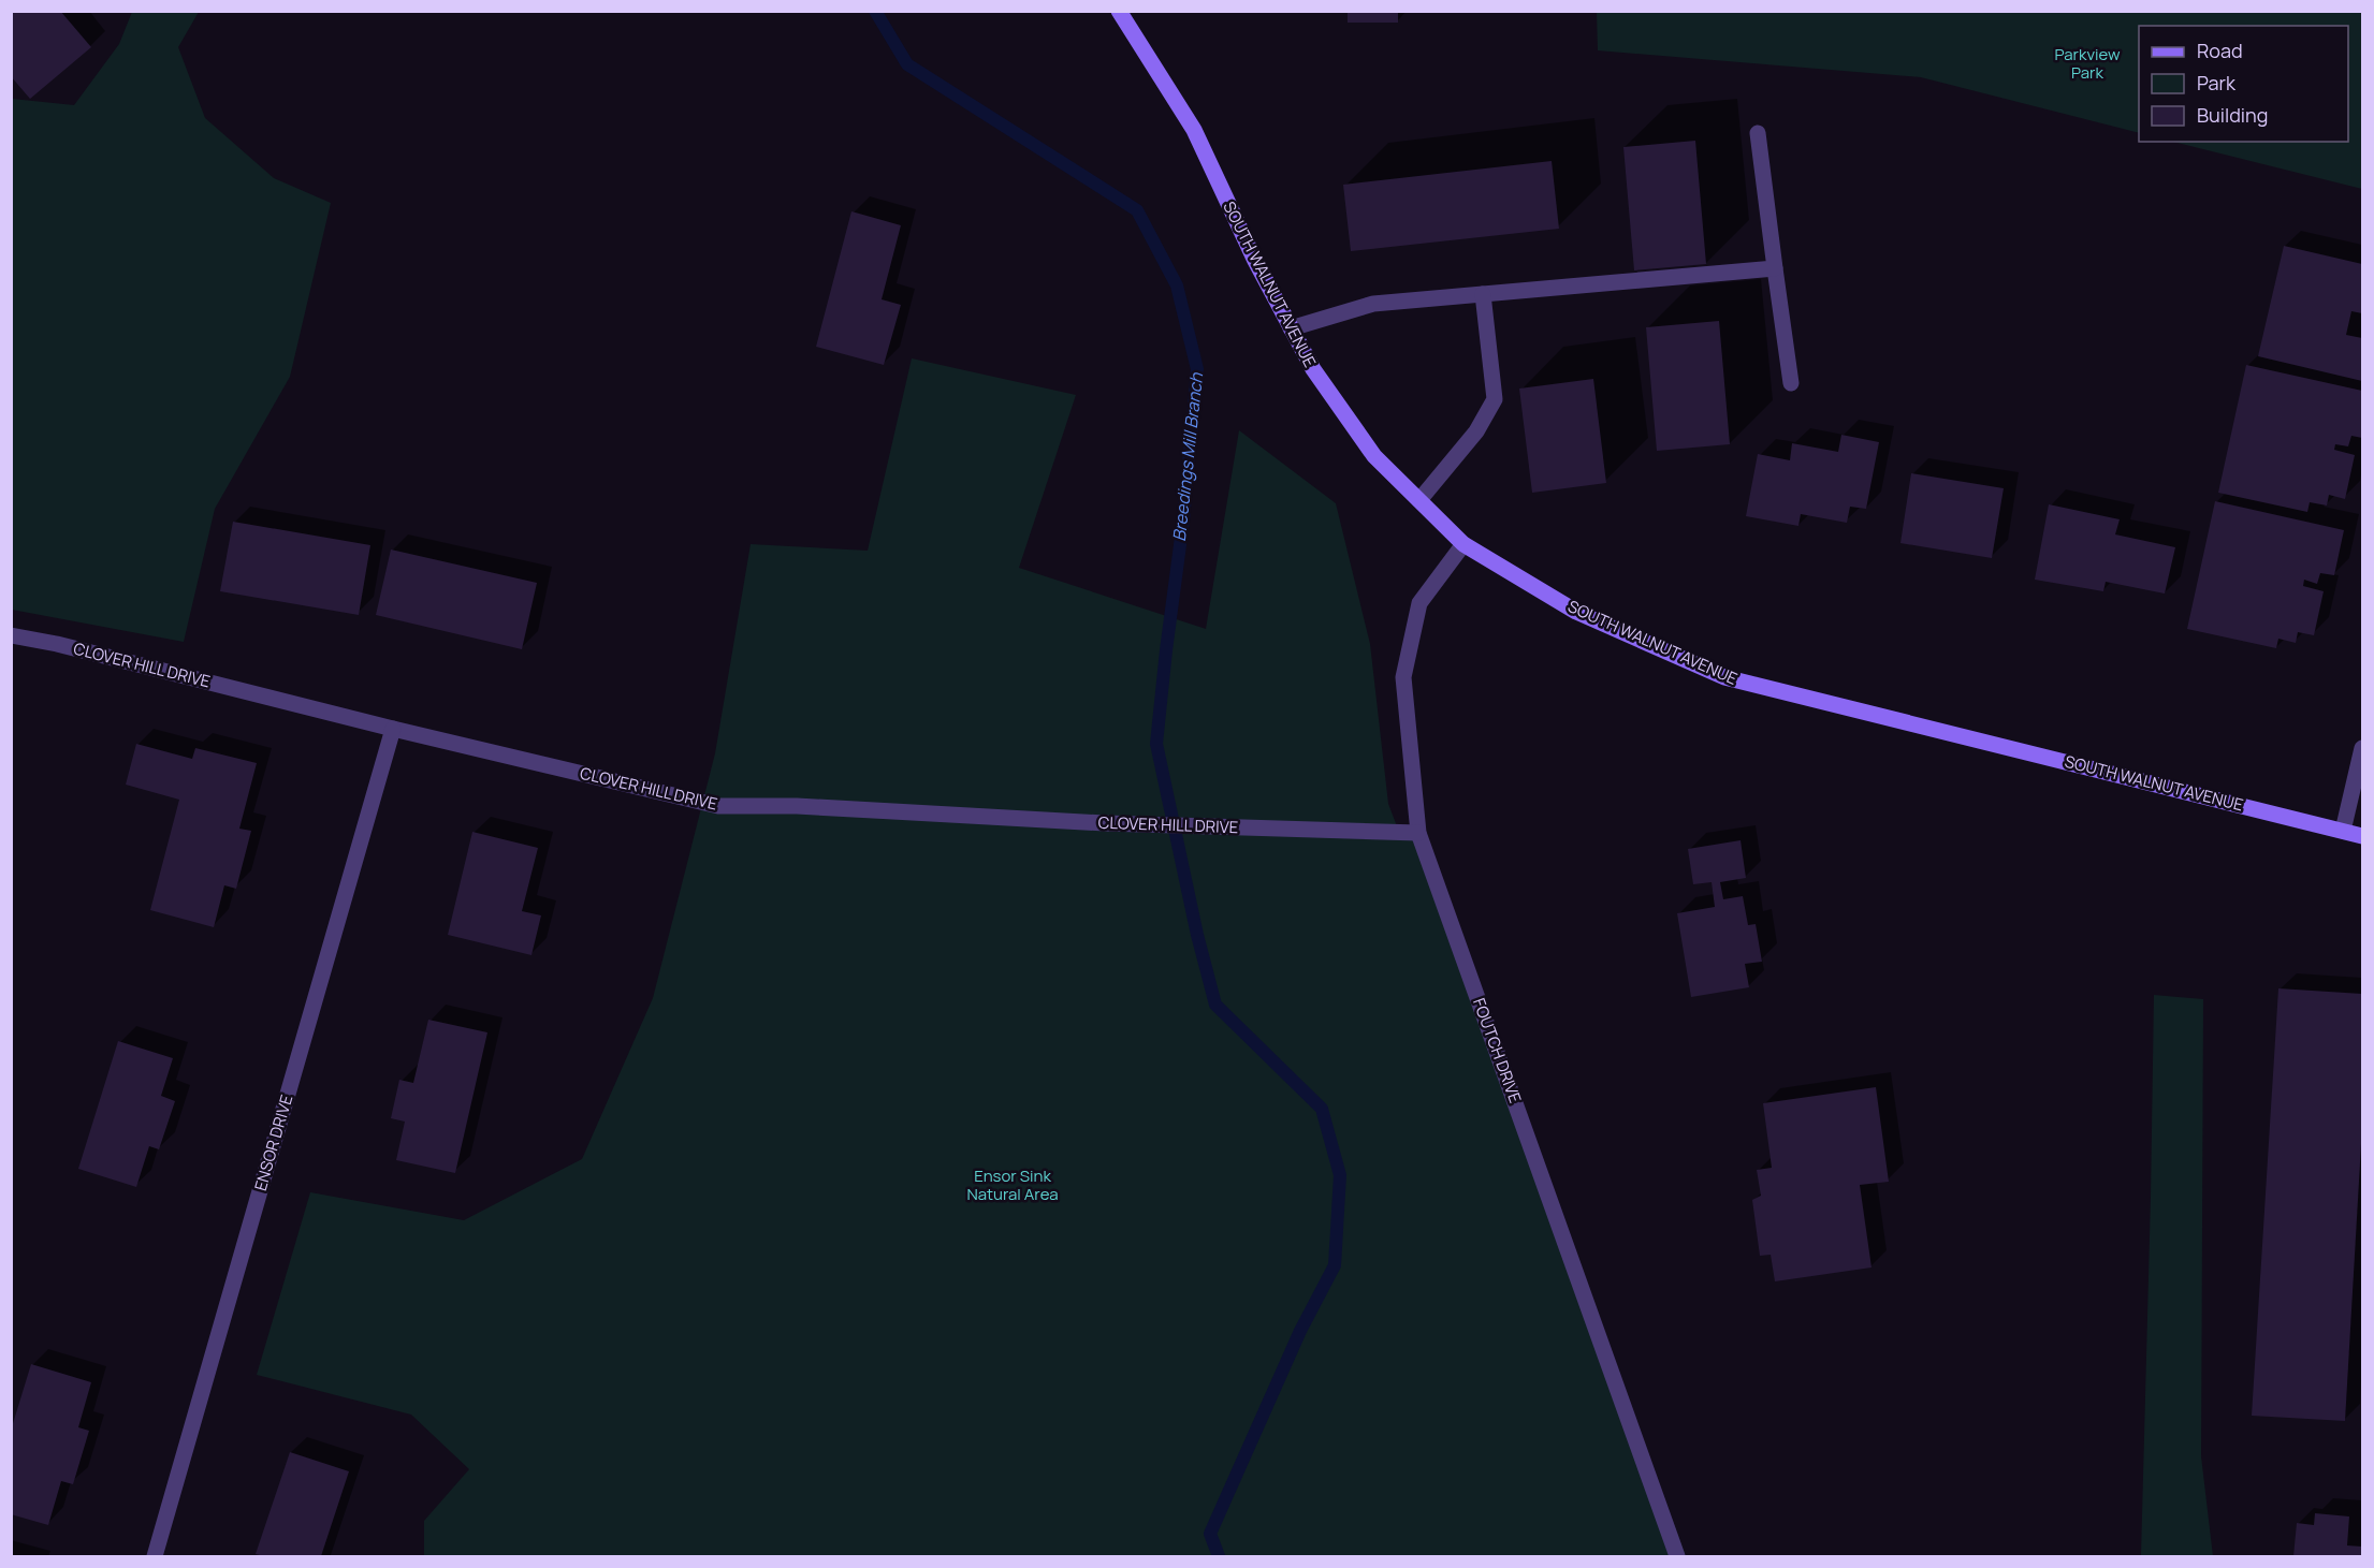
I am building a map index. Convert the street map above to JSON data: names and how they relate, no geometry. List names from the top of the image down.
{
  "streets": {
    "street": [
      "SOUTH WALNUT AVENUE",
      "CLOVER HILL DRIVE",
      "FOUTCH DRIVE",
      "ENSOR DRIVE"
    ]
  },
  "crossings": [
    ["SOUTH WALNUT AVENUE", "FOUTCH DRIVE"],
    ["CLOVER HILL DRIVE", "FOUTCH DRIVE"],
    ["CLOVER HILL DRIVE", "ENSOR DRIVE"]
  ],
  "water": ["Breedings Mill Branch"],
  "parks": ["Parkview Park", "Ensor Sink Natural Area"],
  "legend": ["Road", "Park", "Building"]
}
